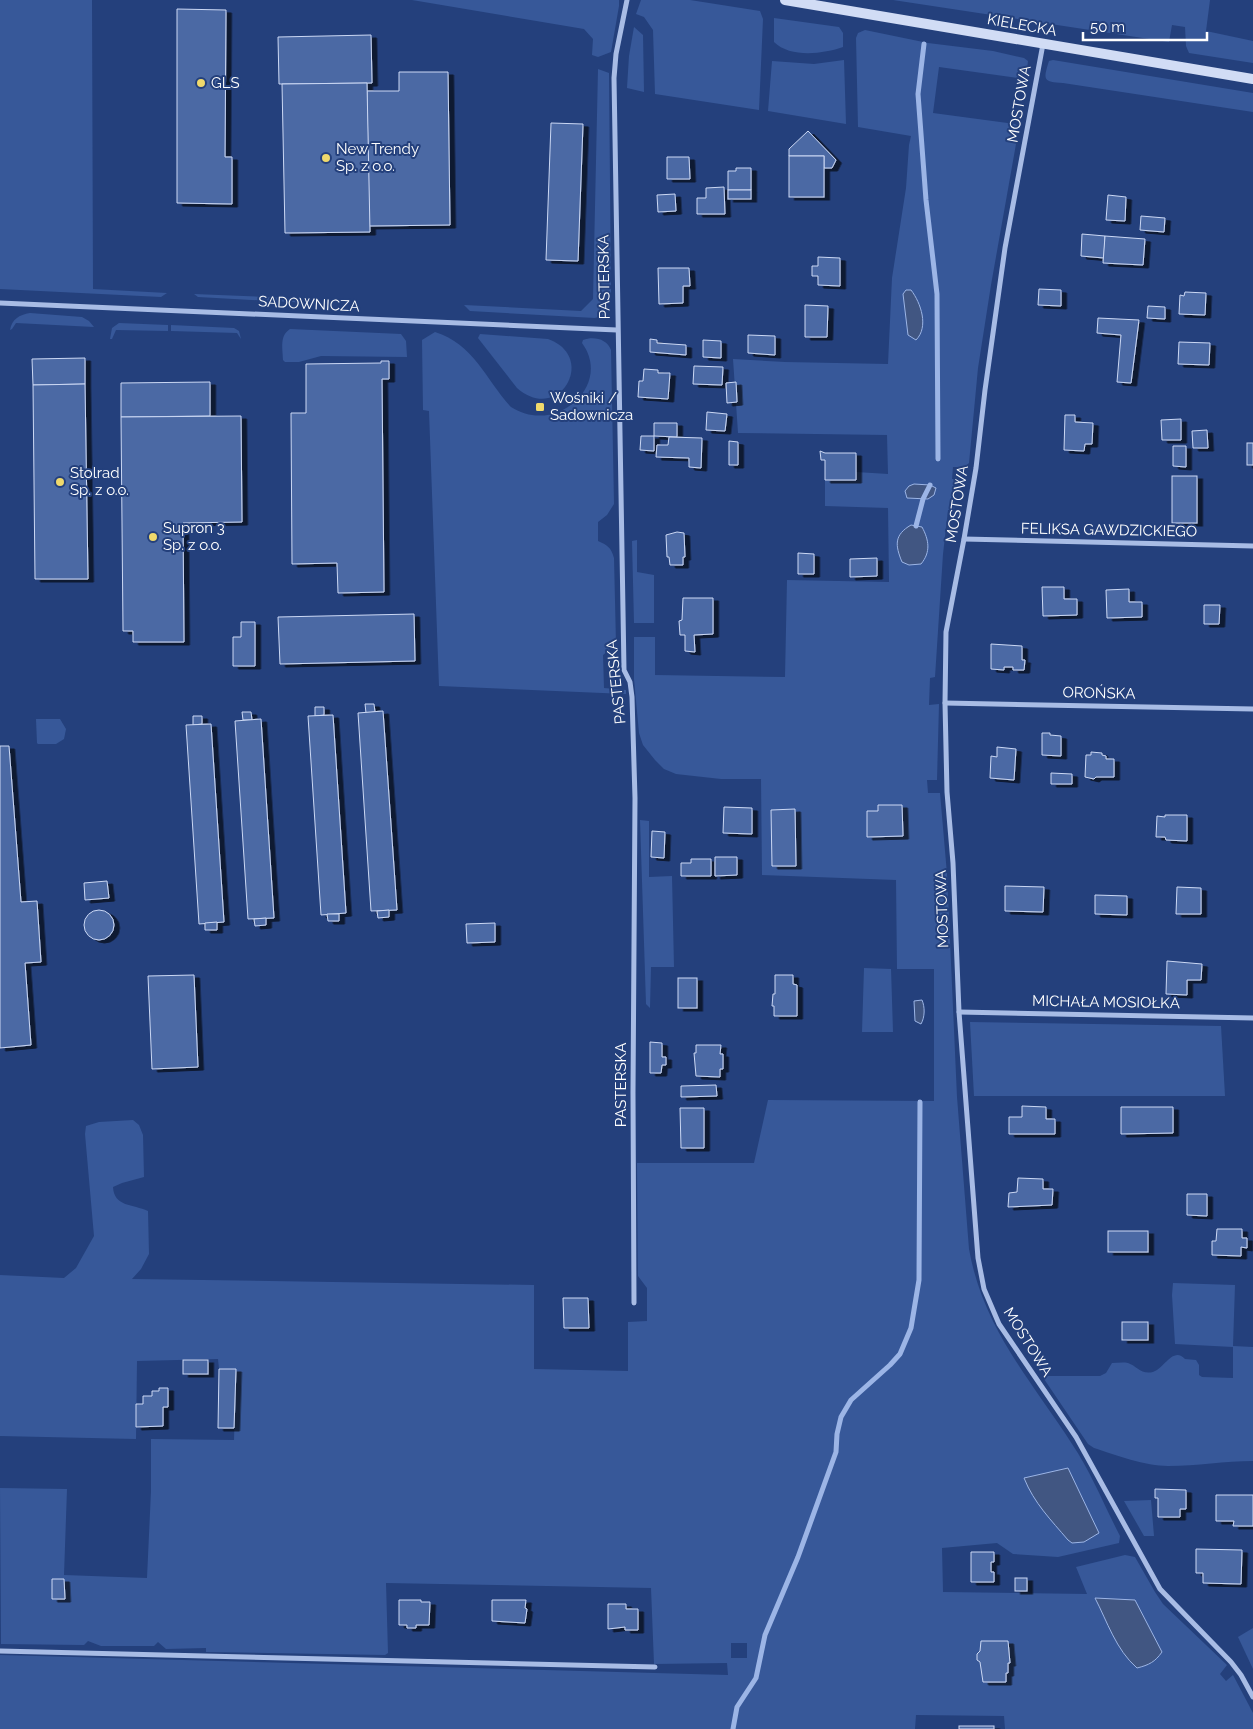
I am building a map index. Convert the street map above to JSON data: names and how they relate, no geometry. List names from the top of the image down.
{
  "streets": {
    "main road": ["KIELECKA"],
    "street": [
      "MOSTOWA",
      "PASTERSKA",
      "SADOWNICZA",
      "FELIKSA GAWDZICKIEGO",
      "OROŃSKA",
      "MICHAŁA MOSIOŁKA"
    ]
  },
  "crossings": [
    ["KIELECKA", "MOSTOWA"],
    ["MOSTOWA", "FELIKSA GAWDZICKIEGO"],
    ["MOSTOWA", "OROŃSKA"],
    ["MOSTOWA", "MICHAŁA MOSIOŁKA"],
    ["PASTERSKA", "SADOWNICZA"]
  ],
  "places": {
    "other": [
      "GLS",
      "New Trendy Sp. z o.o.",
      "Stolrad Sp. z o.o.",
      "Supron 3 Sp. z o.o."
    ],
    "transit": ["Wośniki / Sadownicza"]
  },
  "scale_bar": "50 m"
}
